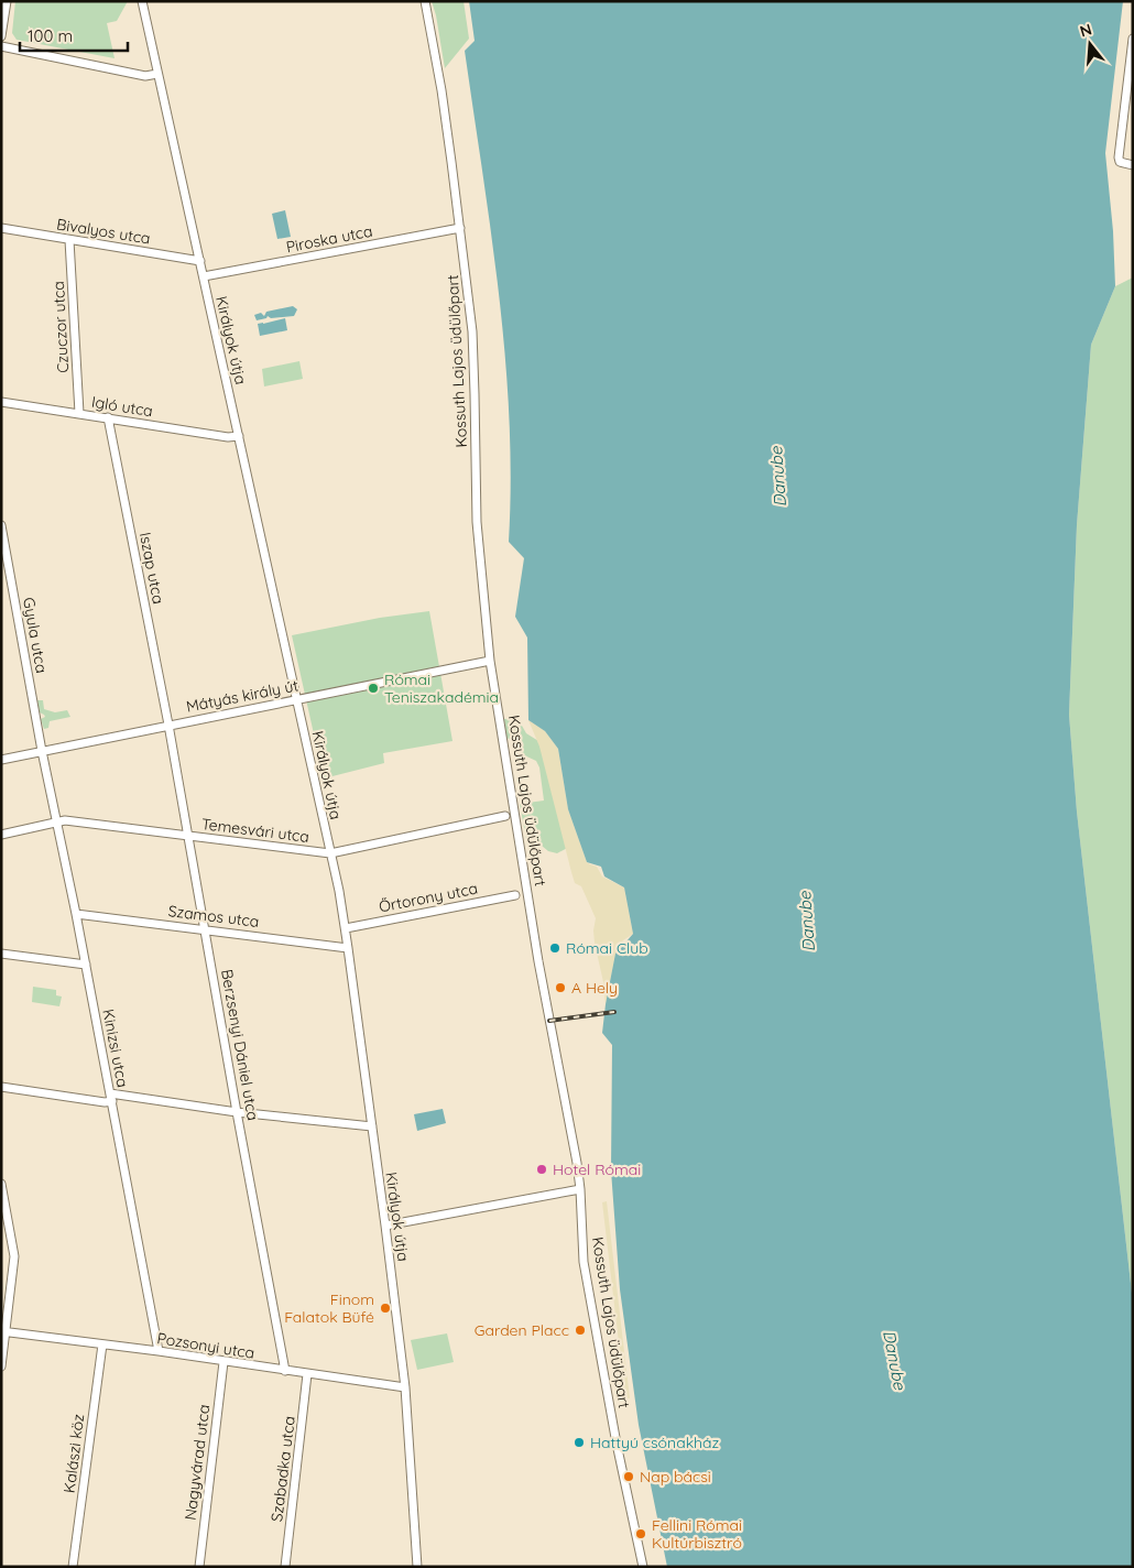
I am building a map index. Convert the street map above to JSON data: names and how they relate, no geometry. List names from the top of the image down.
{
  "streets": {
    "street": [
      "Bivalyos utca",
      "Piroska utca",
      "Czuczor utca",
      "Királyok útja",
      "Kossuth Lajos üdülőpart",
      "Igló utca",
      "Iszap utca",
      "Gyula utca",
      "Mátyás király út",
      "Temesvári utca",
      "Őrtorony utca",
      "Szamos utca",
      "Berzsenyi Dániel utca",
      "Kinizsi utca",
      "Pozsonyi utca",
      "Kalászi köz",
      "Nagyvárad utca",
      "Szabadka utca"
    ]
  },
  "crossings": [
    ["Bivalyos utca", "Czuczor utca"],
    ["Bivalyos utca", "Királyok útja"],
    ["Piroska utca", "Királyok útja"],
    ["Piroska utca", "Kossuth Lajos üdülőpart"],
    ["Czuczor utca", "Igló utca"],
    ["Királyok útja", "Igló utca"],
    ["Királyok útja", "Mátyás király út"],
    ["Királyok útja", "Temesvári utca"],
    ["Királyok útja", "Őrtorony utca"],
    ["Királyok útja", "Szamos utca"],
    ["Királyok útja", "Pozsonyi utca"],
    ["Kossuth Lajos üdülőpart", "Mátyás király út"],
    ["Igló utca", "Iszap utca"],
    ["Iszap utca", "Mátyás király út"],
    ["Iszap utca", "Berzsenyi Dániel utca"],
    ["Gyula utca", "Mátyás király út"],
    ["Gyula utca", "Kinizsi utca"],
    ["Mátyás király út", "Berzsenyi Dániel utca"],
    ["Mátyás király út", "Kinizsi utca"],
    ["Temesvári utca", "Berzsenyi Dániel utca"],
    ["Temesvári utca", "Kinizsi utca"],
    ["Szamos utca", "Berzsenyi Dániel utca"],
    ["Szamos utca", "Kinizsi utca"],
    ["Berzsenyi Dániel utca", "Pozsonyi utca"],
    ["Kinizsi utca", "Pozsonyi utca"],
    ["Pozsonyi utca", "Kalászi köz"],
    ["Pozsonyi utca", "Nagyvárad utca"],
    ["Pozsonyi utca", "Szabadka utca"]
  ],
  "water": ["Danube"],
  "places": [
    "Római Teniszakadémia",
    "Római Club",
    "A Hely",
    "Hotel Római",
    "Finom Falatok Büfé",
    "Garden Placc",
    "Hattyú csónakház",
    "Nap bácsi",
    "Fellini Római Kultúrbisztró"
  ],
  "scale_bar": "100 m",
  "north": "top"
}
